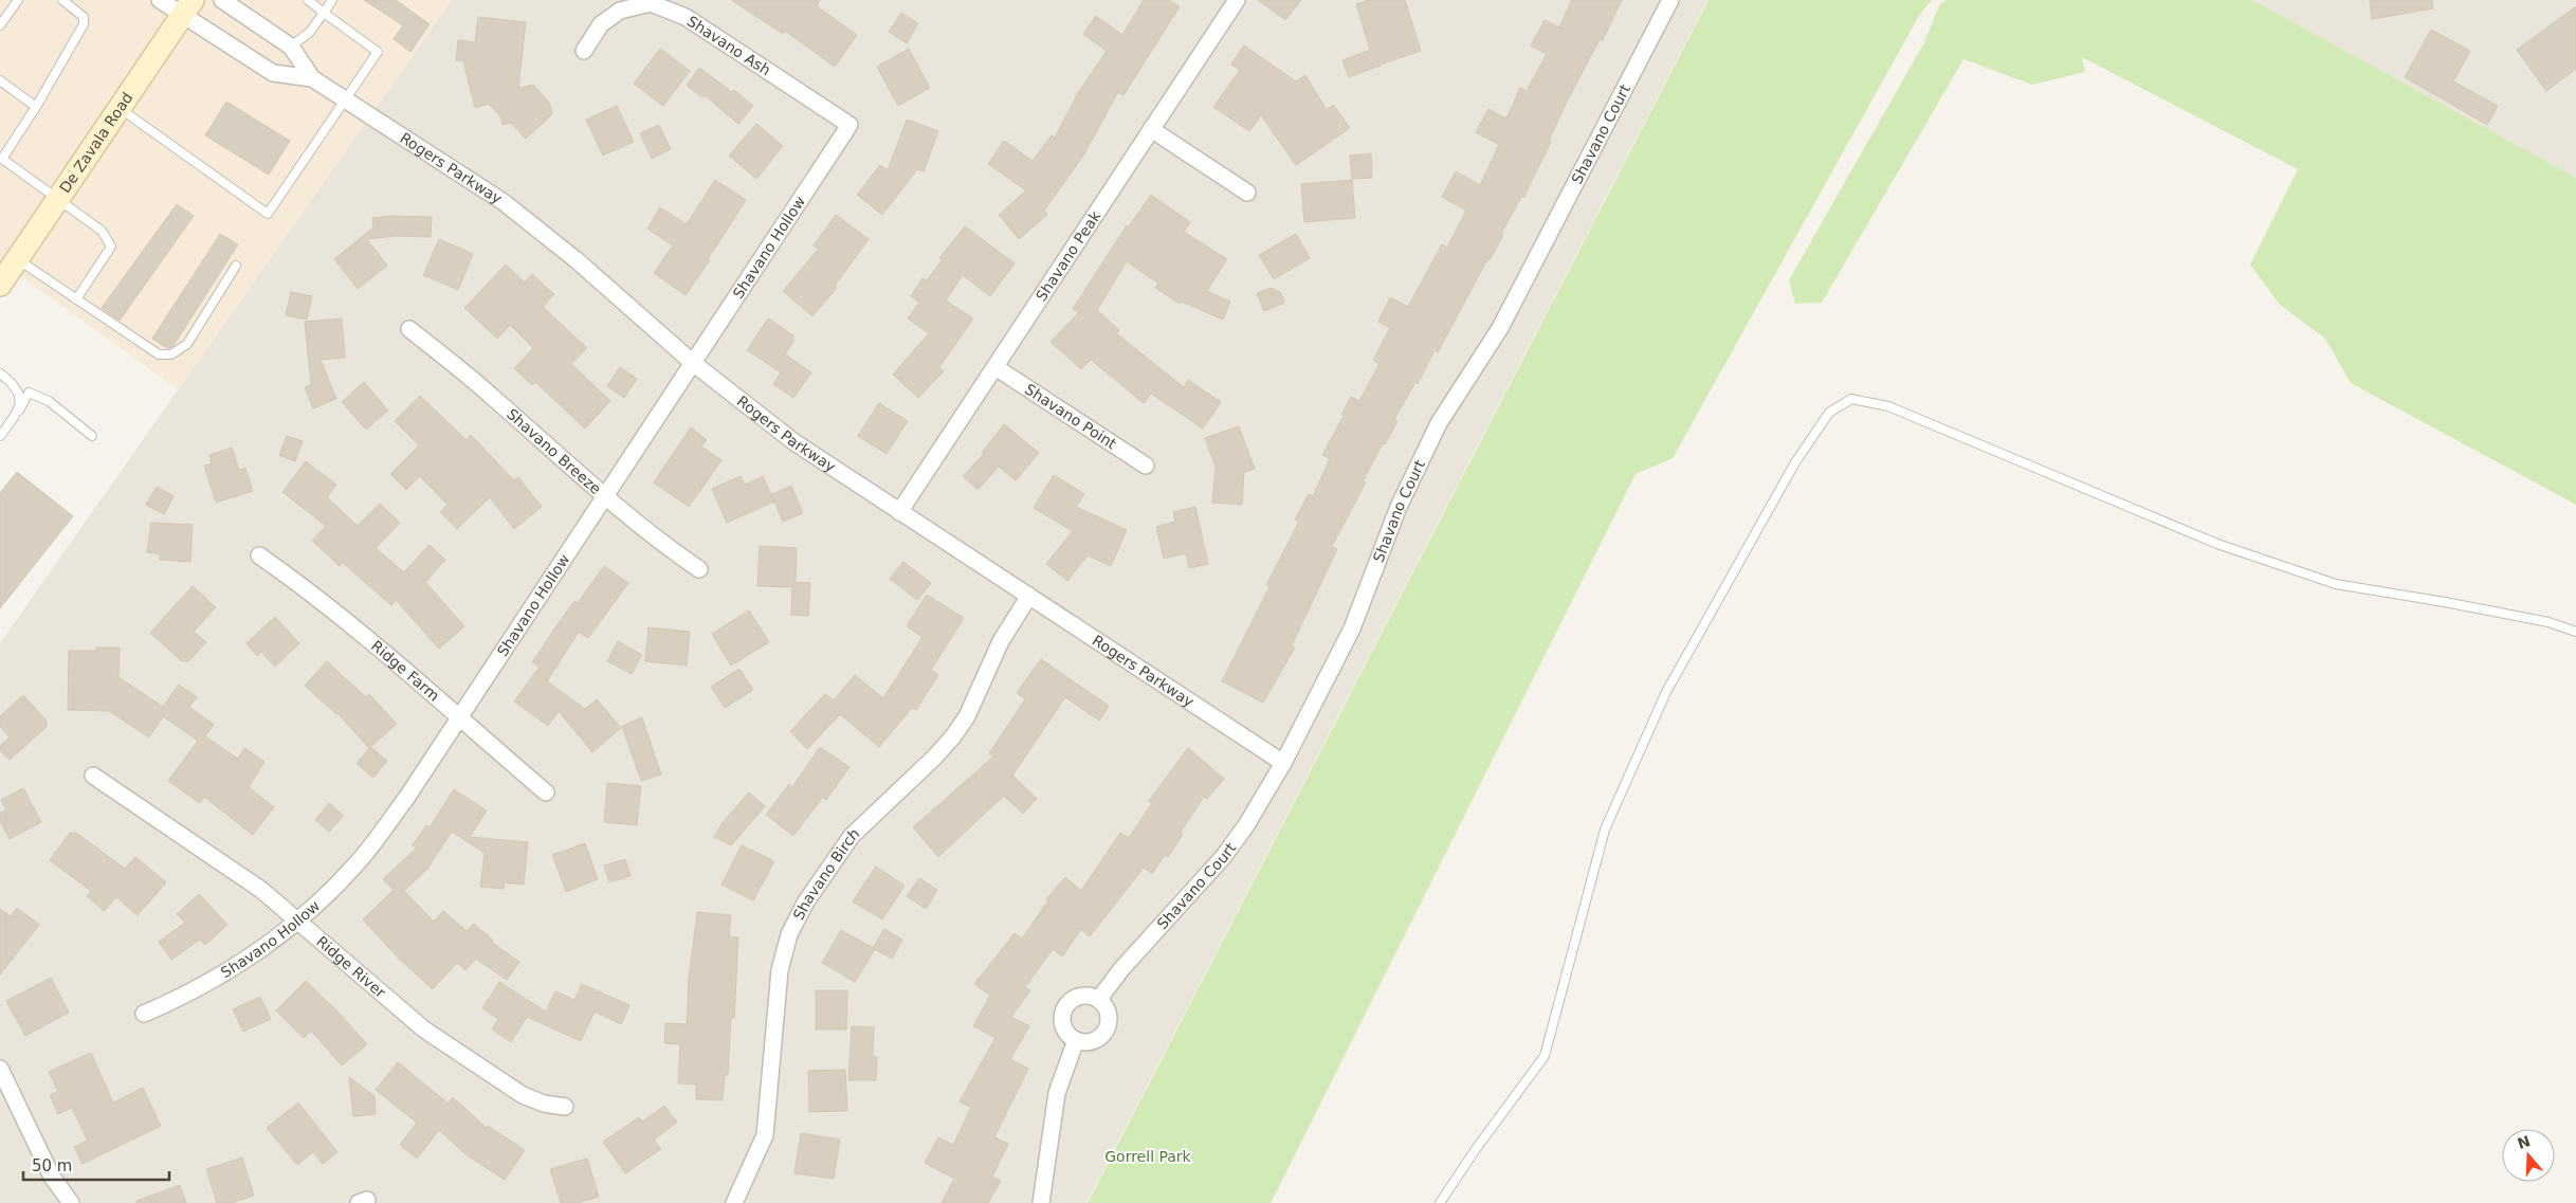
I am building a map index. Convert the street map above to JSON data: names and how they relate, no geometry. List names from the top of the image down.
{
  "streets": {
    "main road": ["De Zavala Road"],
    "street": [
      "Shavano Ash",
      "Shavano Court",
      "Rogers Parkway",
      "Shavano Hollow",
      "Shavano Peak",
      "Shavano Point",
      "Shavano Breeze",
      "Ridge Farm",
      "Shavano Birch",
      "Ridge River"
    ]
  },
  "crossings": [
    ["Shavano Ash", "Shavano Hollow"],
    ["Shavano Court", "Rogers Parkway"],
    ["De Zavala Road", "Rogers Parkway"],
    ["Rogers Parkway", "Shavano Hollow"],
    ["Rogers Parkway", "Shavano Peak"],
    ["Rogers Parkway", "Shavano Birch"],
    ["Shavano Hollow", "Shavano Breeze"],
    ["Shavano Hollow", "Ridge Farm"],
    ["Shavano Hollow", "Ridge River"],
    ["Shavano Peak", "Shavano Point"]
  ],
  "parks": ["Gorrell Park"],
  "scale_bar": "50 m",
  "north": "top"
}
